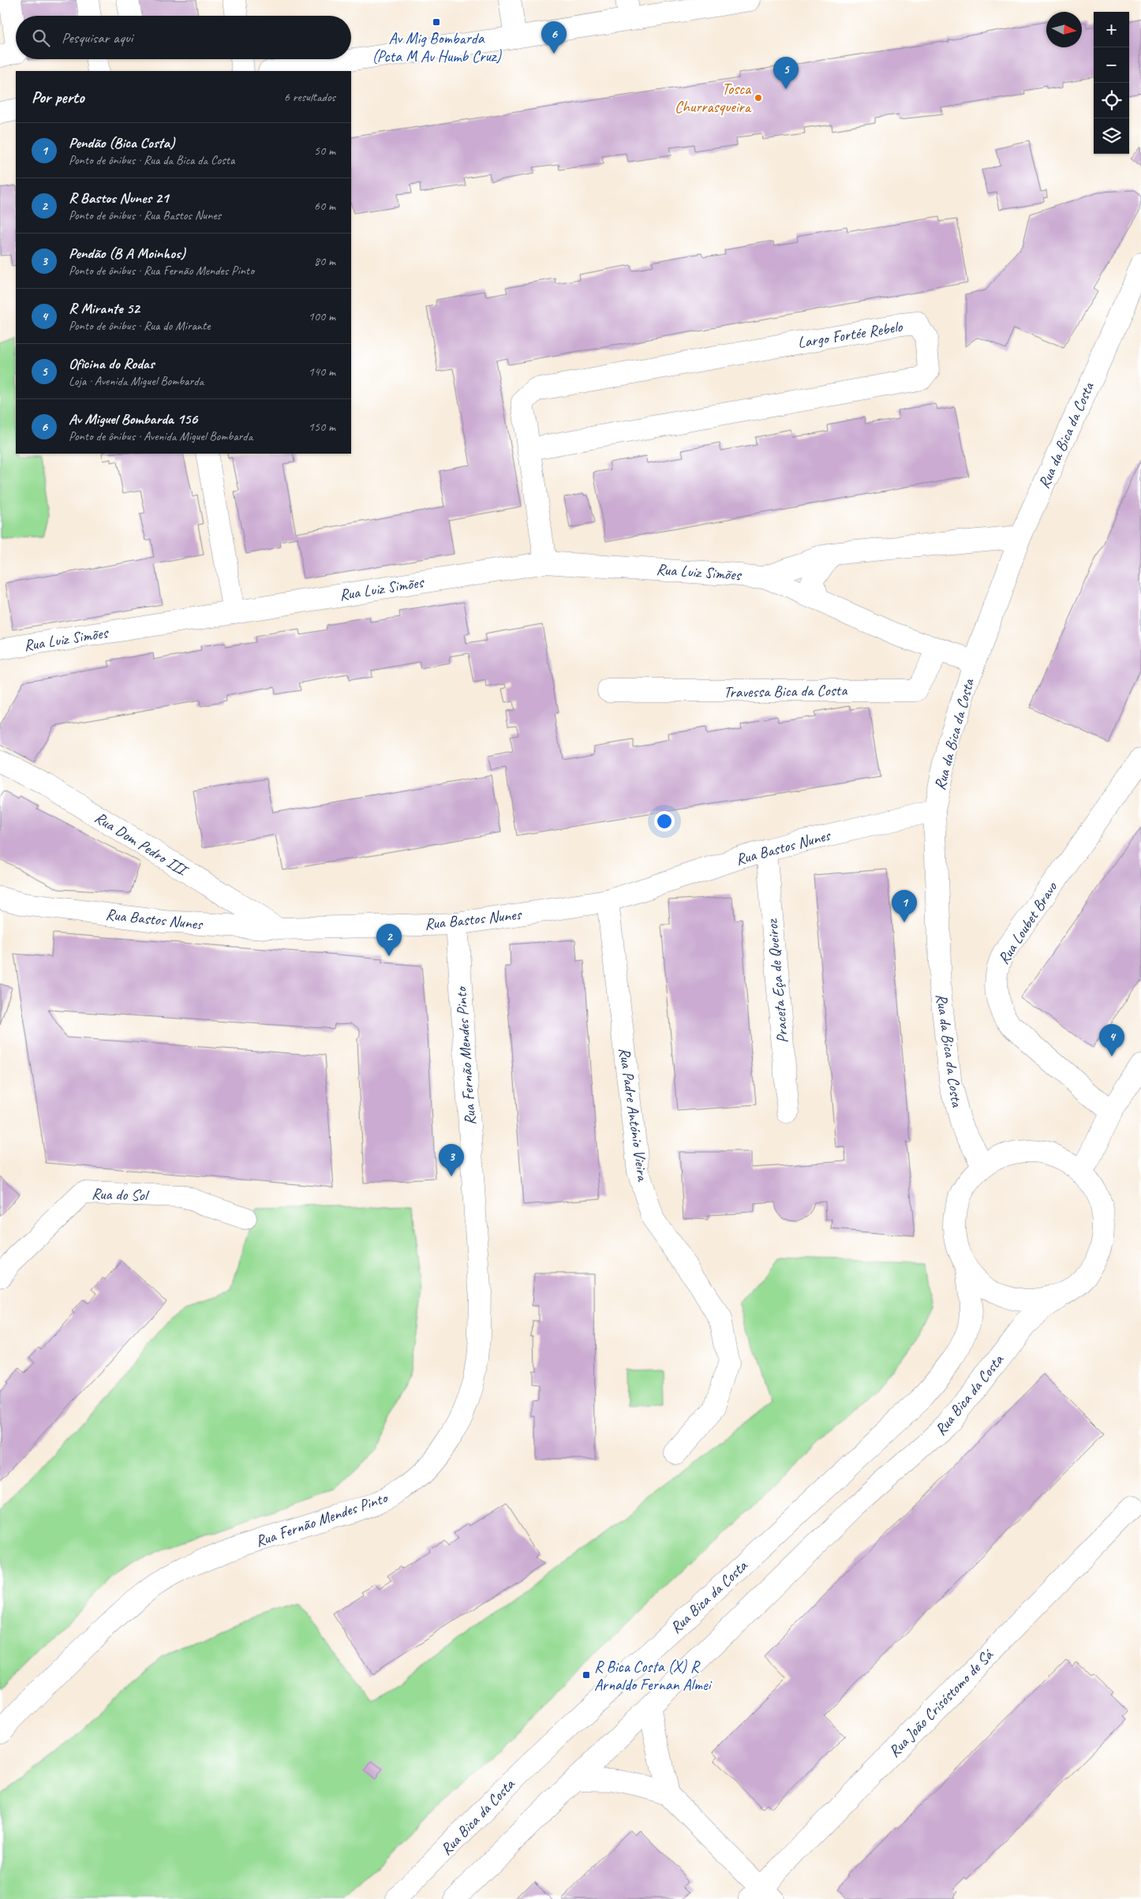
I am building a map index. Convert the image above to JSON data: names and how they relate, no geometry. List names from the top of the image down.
{
  "streets": {
    "street": [
      "Largo Fortée Rebelo",
      "Rua da Bica da Costa",
      "Rua Luiz Simões",
      "Travessa Bica da Costa",
      "Rua Dom Pedro III",
      "Rua Bastos Nunes",
      "Rua Loubet Bravo",
      "Praceta Eça de Queiroz",
      "Rua Fernão Mendes Pinto",
      "Rua Padre António Vieira",
      "Rua do Sol",
      "Rua Bica da Costa",
      "Rua João Crisóstomo de Sá"
    ]
  },
  "crossings": [
    ["Largo Fortée Rebelo", "Rua Luiz Simões"],
    ["Rua da Bica da Costa", "Rua Luiz Simões"],
    ["Rua da Bica da Costa", "Rua Bastos Nunes"],
    ["Rua Luiz Simões", "Travessa Bica da Costa"],
    ["Rua Dom Pedro III", "Rua Bastos Nunes"],
    ["Rua Bastos Nunes", "Praceta Eça de Queiroz"],
    ["Rua Bastos Nunes", "Rua Fernão Mendes Pinto"],
    ["Rua Bastos Nunes", "Rua Padre António Vieira"]
  ],
  "places": {
    "transit": ["Av Mig Bombarda (Pcta M Av Humb Cruz)", "R Bica Costa (X) R Arnaldo Fernan Almei"],
    "other": ["Tosca Churrasqueira"]
  },
  "north": "right",
  "page": {
    "map_buttons": ["+", "−"],
    "search": "Pesquisar aqui",
    "pins": [
      "6",
      "5",
      "1",
      "2",
      "4",
      "3"
    ],
    "heading": ["Por perto", "6 resultados"],
    "list": [
      {
        "mark": "1",
        "name": "Pendão (Bica Costa)",
        "note": "Ponto de ônibus · Rua da Bica da Costa",
        "value": "50 m"
      },
      {
        "mark": "2",
        "name": "R Bastos Nunes 21",
        "note": "Ponto de ônibus · Rua Bastos Nunes",
        "value": "60 m"
      },
      {
        "mark": "3",
        "name": "Pendão (B A Moinhos)",
        "note": "Ponto de ônibus · Rua Fernão Mendes Pinto",
        "value": "80 m"
      },
      {
        "mark": "4",
        "name": "R Mirante 52",
        "note": "Ponto de ônibus · Rua do Mirante",
        "value": "100 m"
      },
      {
        "mark": "5",
        "name": "Oficina do Rodas",
        "note": "Loja · Avenida Miguel Bombarda",
        "value": "140 m"
      },
      {
        "mark": "6",
        "name": "Av Miguel Bombarda 156",
        "note": "Ponto de ônibus · Avenida Miguel Bombarda",
        "value": "150 m"
      }
    ]
  }
}
